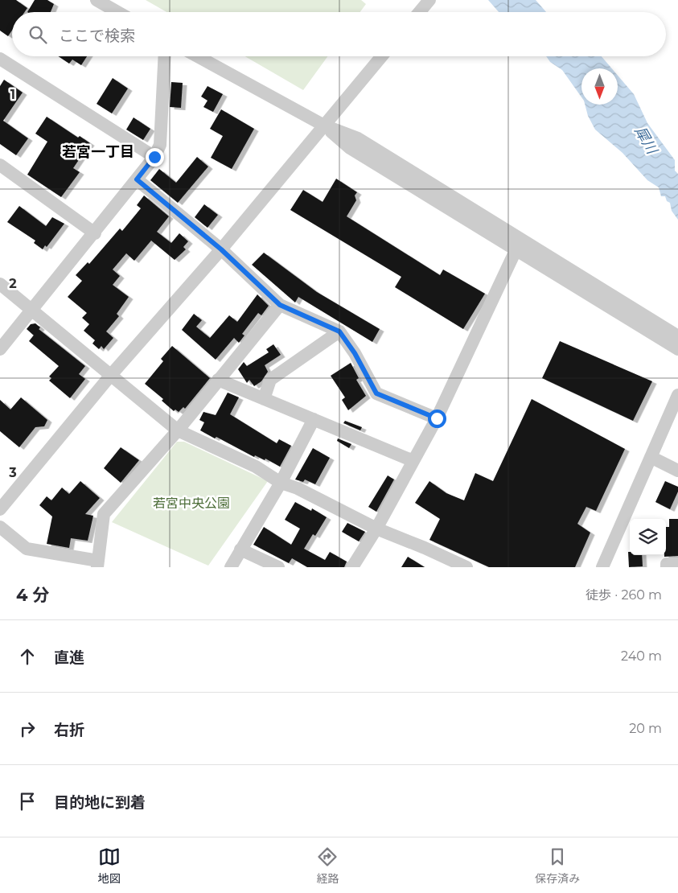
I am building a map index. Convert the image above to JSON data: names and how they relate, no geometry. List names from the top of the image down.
{
  "districts": ["若宮一丁目"],
  "water": ["犀川"],
  "parks": ["若宮中央公園"],
  "north": "bottom",
  "page": {
    "search": "ここで検索",
    "heading": ["4 分", "徒歩 · 260 m"],
    "list": [
      ["直進", "240 m"],
      ["右折", "20 m"],
      "目的地に到着"
    ],
    "nav": ["地図", "経路", "保存済み"]
  },
  "grid": {
    "rows": ["1", "2", "3"]
  }
}
